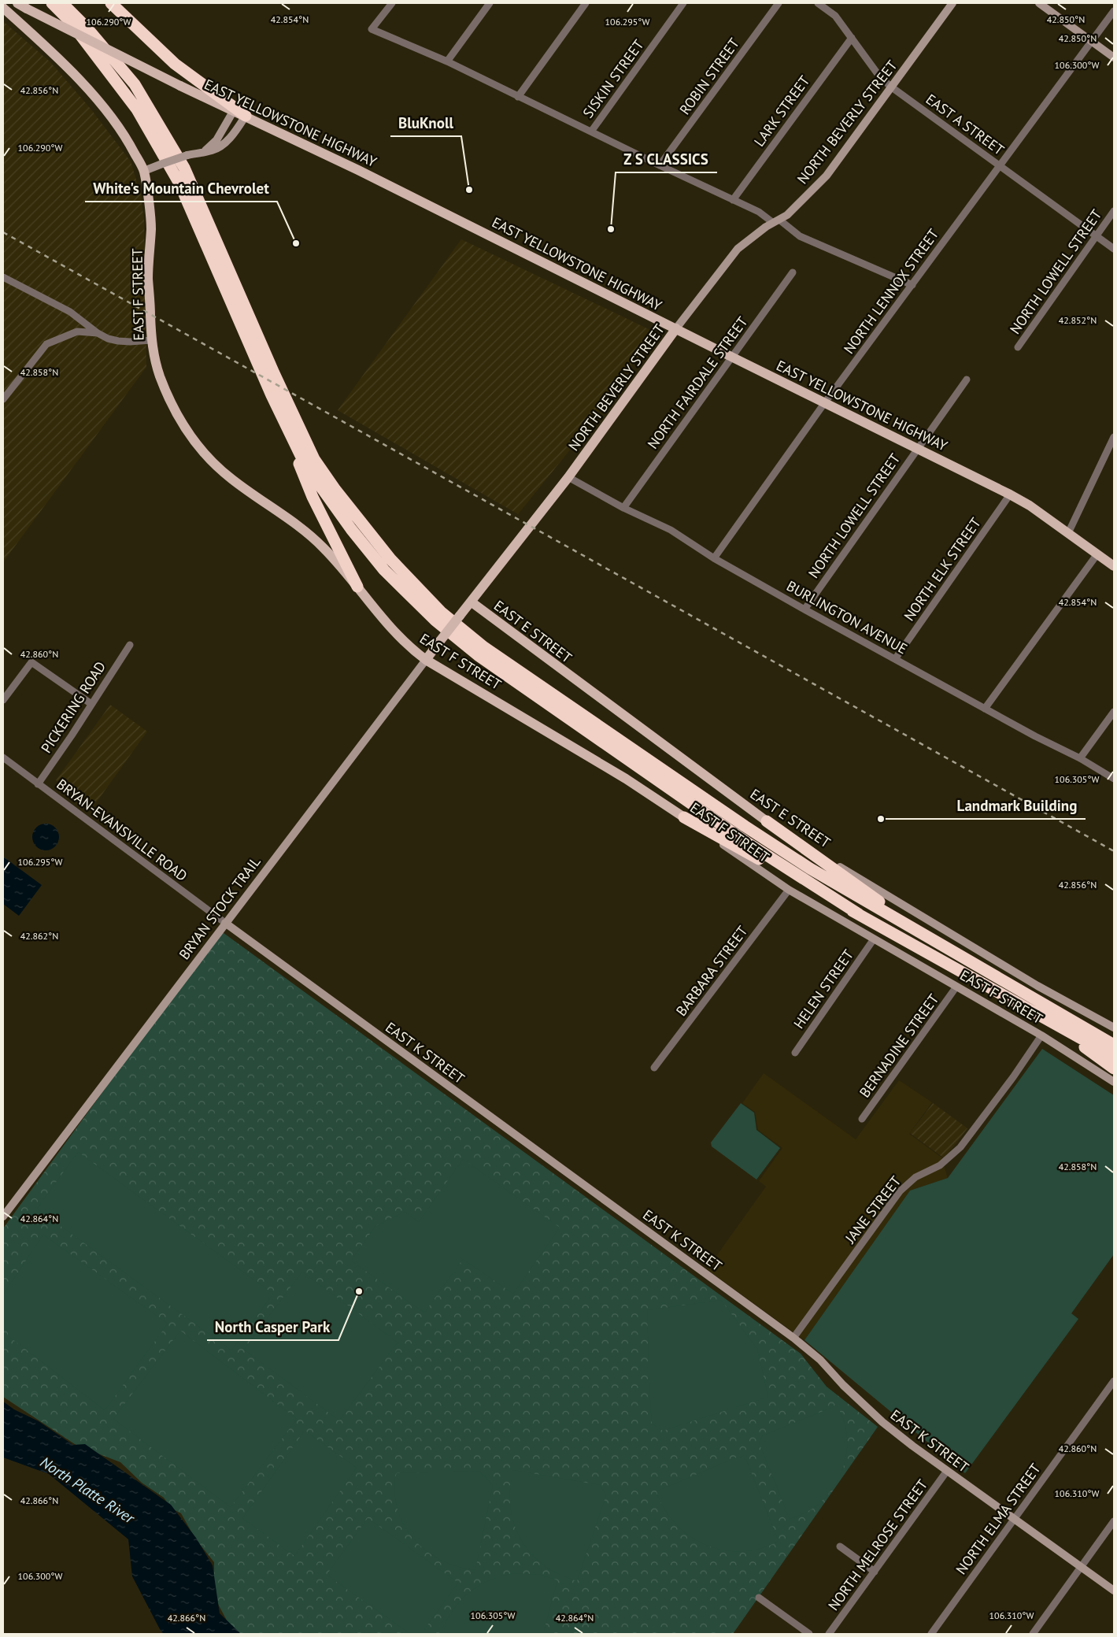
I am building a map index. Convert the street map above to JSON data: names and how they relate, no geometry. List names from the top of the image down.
{
  "streets": {
    "main road": [
      "NORTH BEVERLY STREET",
      "EAST YELLOWSTONE HIGHWAY",
      "EAST F STREET",
      "EAST E STREET",
      "BRYAN STOCK TRAIL",
      "EAST K STREET"
    ],
    "street": [
      "ROBIN STREET",
      "SISKIN STREET",
      "LARK STREET",
      "EAST A STREET",
      "NORTH LOWELL STREET",
      "NORTH LENNOX STREET",
      "NORTH FAIRDALE STREET",
      "NORTH ELK STREET",
      "BURLINGTON AVENUE",
      "PICKERING ROAD",
      "BRYAN-EVANSVILLE ROAD",
      "BARBARA STREET",
      "HELEN STREET",
      "BERNADINE STREET",
      "JANE STREET",
      "NORTH ELMA STREET",
      "NORTH MELROSE STREET"
    ]
  },
  "crossings": [
    ["LARK STREET", "EAST A STREET"],
    ["NORTH BEVERLY STREET", "EAST YELLOWSTONE HIGHWAY"],
    ["NORTH BEVERLY STREET", "EAST A STREET"],
    ["NORTH BEVERLY STREET", "BURLINGTON AVENUE"],
    ["NORTH BEVERLY STREET", "EAST E STREET"],
    ["NORTH BEVERLY STREET", "BRYAN STOCK TRAIL"],
    ["EAST YELLOWSTONE HIGHWAY", "NORTH LOWELL STREET"],
    ["EAST YELLOWSTONE HIGHWAY", "NORTH LENNOX STREET"],
    ["EAST YELLOWSTONE HIGHWAY", "NORTH FAIRDALE STREET"],
    ["EAST YELLOWSTONE HIGHWAY", "NORTH ELK STREET"],
    ["EAST A STREET", "NORTH LOWELL STREET"],
    ["EAST A STREET", "NORTH LENNOX STREET"],
    ["NORTH LOWELL STREET", "BURLINGTON AVENUE"],
    ["NORTH LENNOX STREET", "BURLINGTON AVENUE"],
    ["EAST F STREET", "BRYAN STOCK TRAIL"],
    ["EAST F STREET", "BARBARA STREET"],
    ["EAST F STREET", "HELEN STREET"],
    ["EAST F STREET", "BERNADINE STREET"],
    ["EAST F STREET", "JANE STREET"],
    ["NORTH FAIRDALE STREET", "BURLINGTON AVENUE"],
    ["NORTH ELK STREET", "BURLINGTON AVENUE"],
    ["PICKERING ROAD", "BRYAN-EVANSVILLE ROAD"],
    ["BRYAN-EVANSVILLE ROAD", "BRYAN STOCK TRAIL"],
    ["BRYAN-EVANSVILLE ROAD", "EAST K STREET"],
    ["BRYAN STOCK TRAIL", "EAST K STREET"],
    ["EAST K STREET", "JANE STREET"],
    ["EAST K STREET", "NORTH ELMA STREET"],
    ["EAST K STREET", "NORTH MELROSE STREET"]
  ],
  "water": ["North Platte River"],
  "places": [
    "BluKnoll",
    "Z S CLASSICS",
    "White's Mountain Chevrolet",
    "Landmark Building",
    "North Casper Park"
  ],
  "coordinates": [
    "42.850°N",
    "42.854°N",
    "106.290°W",
    "106.295°W",
    "106.300°W",
    "42.856°N",
    "42.852°N",
    "42.858°N",
    "42.860°N",
    "106.305°W",
    "42.862°N",
    "42.864°N",
    "106.310°W",
    "42.866°N"
  ]
}
